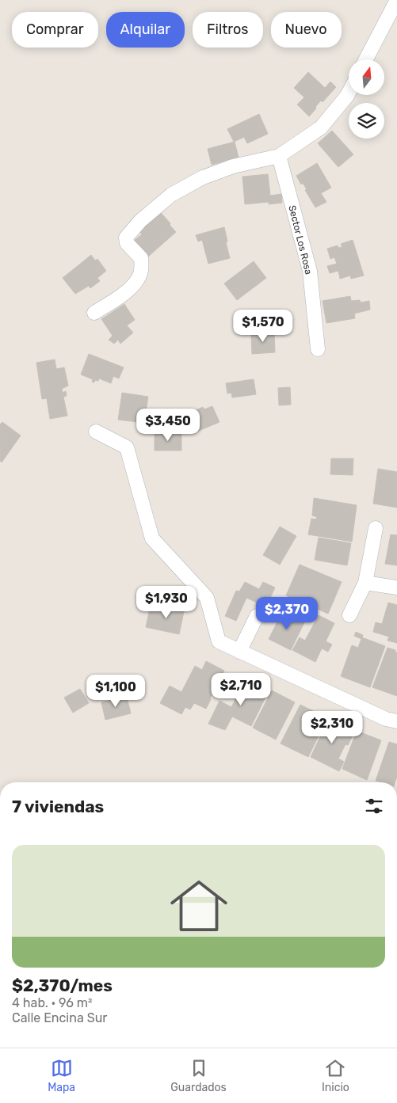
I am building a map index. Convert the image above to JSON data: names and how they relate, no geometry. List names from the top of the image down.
{
  "streets": {
    "street": ["Sector Los Rosa"]
  },
  "north": "top",
  "page": {
    "chip": [
      "Comprar",
      "Alquilar",
      "Filtros",
      "Nuevo"
    ],
    "price": [
      "$1,570",
      "$3,450",
      "$1,930",
      "$2,370",
      "$2,710",
      "$1,100",
      "$2,310"
    ],
    "heading": "7 viviendas",
    "list": [
      {
        "name": "$2,370/mes",
        "note": "4 hab. · 96 m² · Calle Encina Sur"
      }
    ],
    "tabs": ["Mapa", "Guardados", "Inicio"]
  }
}
